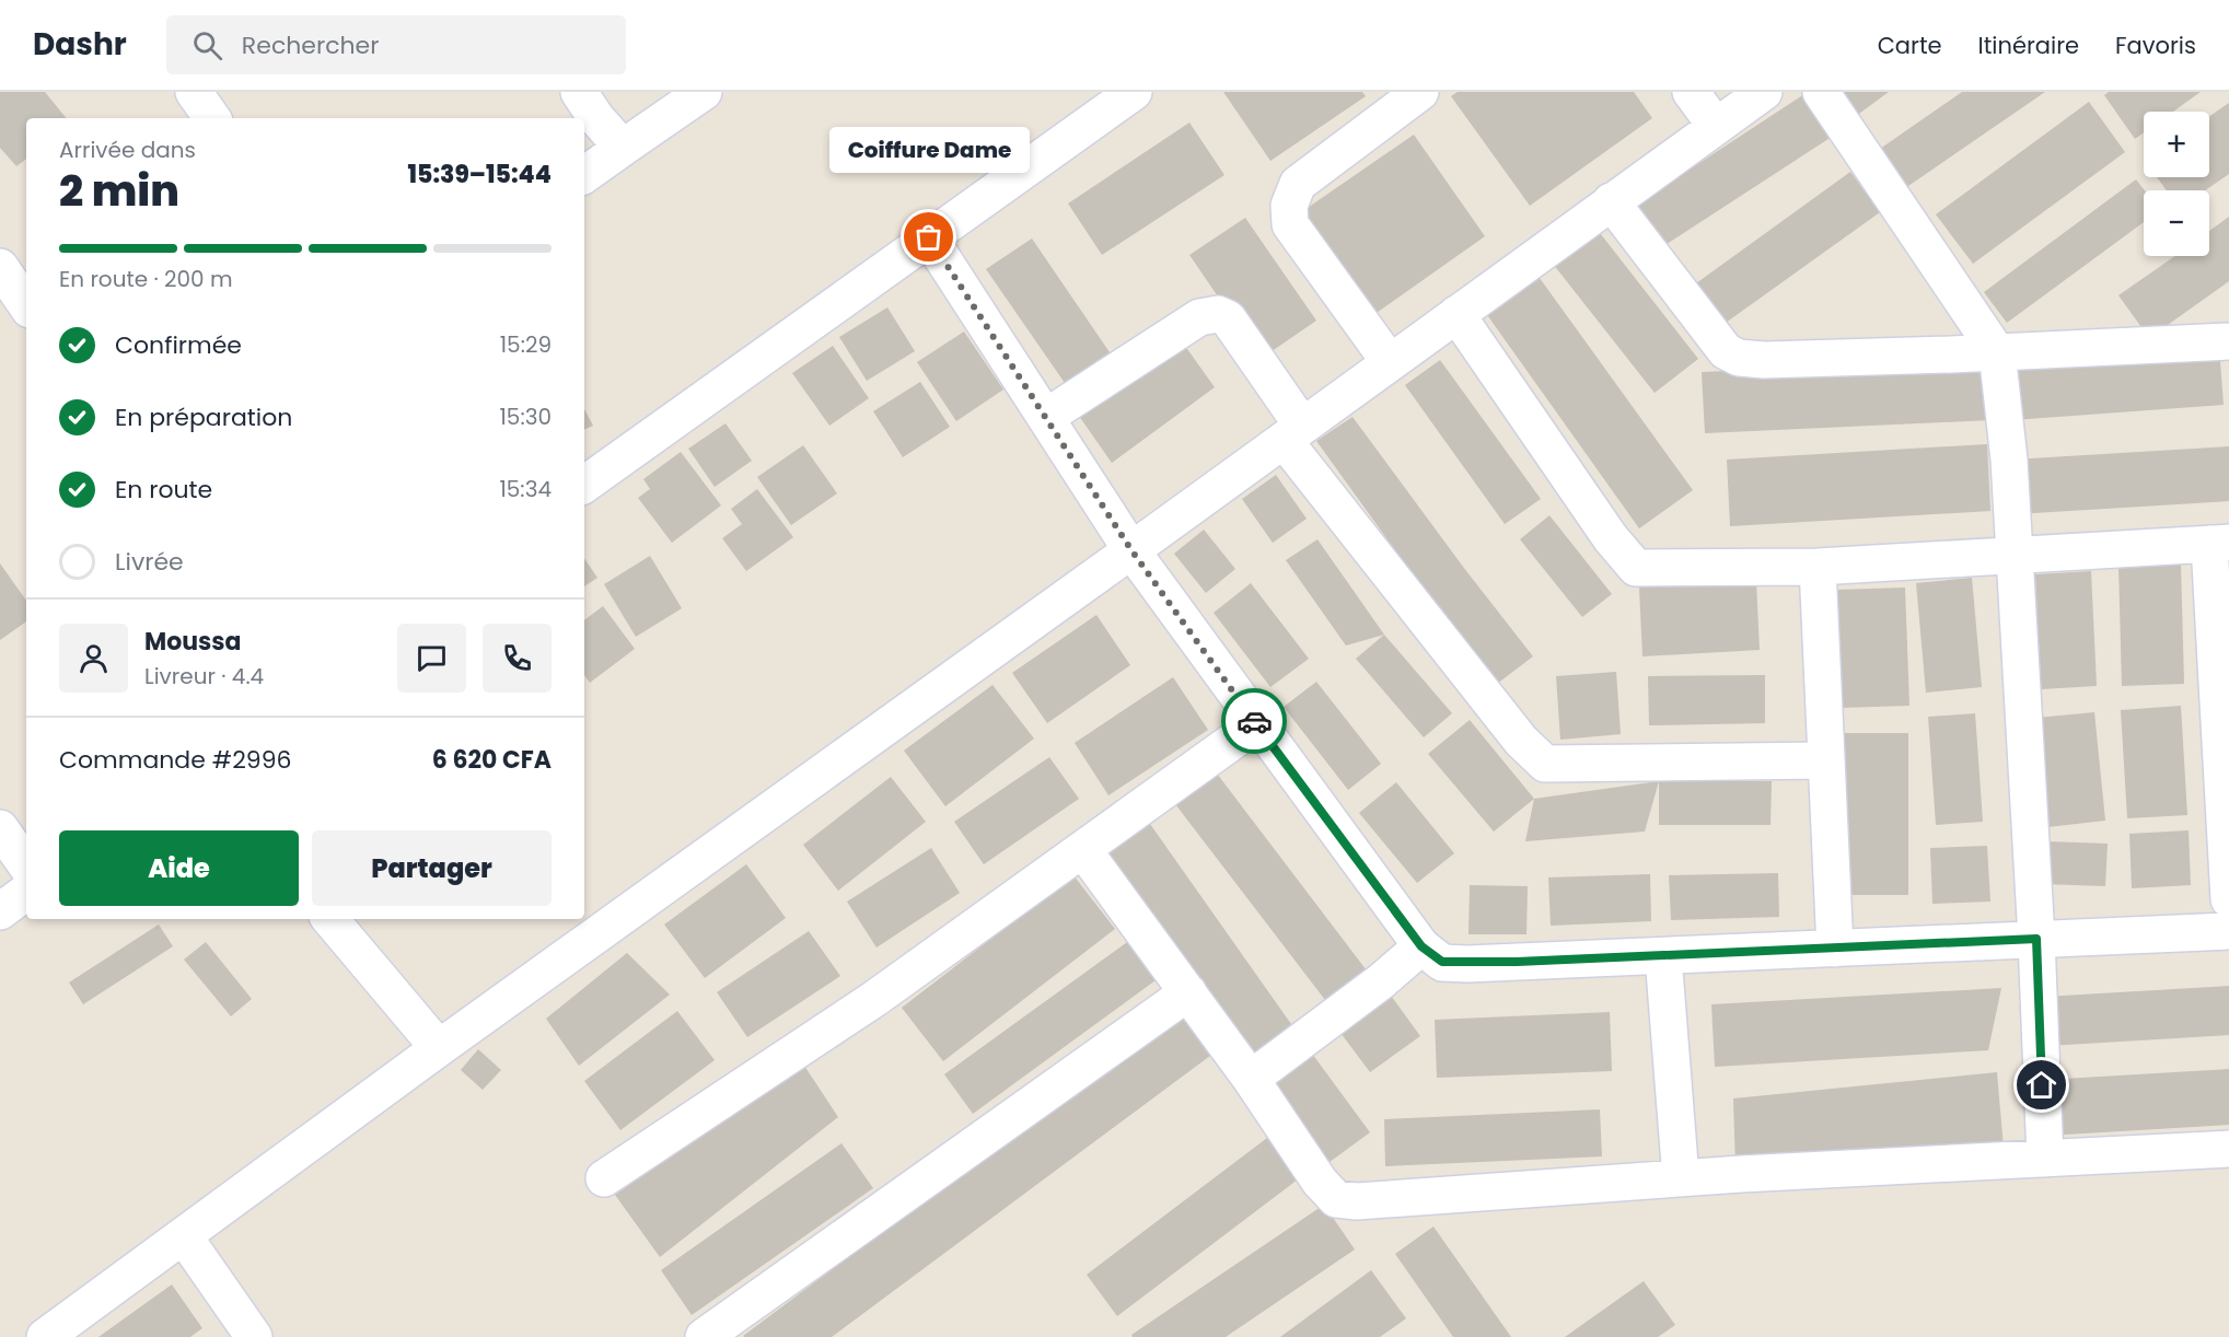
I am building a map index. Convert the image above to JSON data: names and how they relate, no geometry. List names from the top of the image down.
{
  "places": ["Coiffure Dame"],
  "page": {
    "header": "Dashr",
    "search": "Rechercher",
    "nav": ["Carte", "Itinéraire", "Favoris"],
    "map_buttons": ["+", "−"],
    "heading": ["2 min", "Arrivée dans", "15:39–15:44"],
    "panel": [
      "Moussa",
      "Livreur · 4.4",
      "Commande #2996",
      "6 620 CFA"
    ],
    "bubble": "Coiffure Dame",
    "bar": "En route · 200 m",
    "list": [
      ["Confirmée", "15:29"],
      ["En préparation", "15:30"],
      ["En route", "15:34"],
      "Livrée"
    ],
    "buttons": ["Aide", "Partager"]
  }
}
